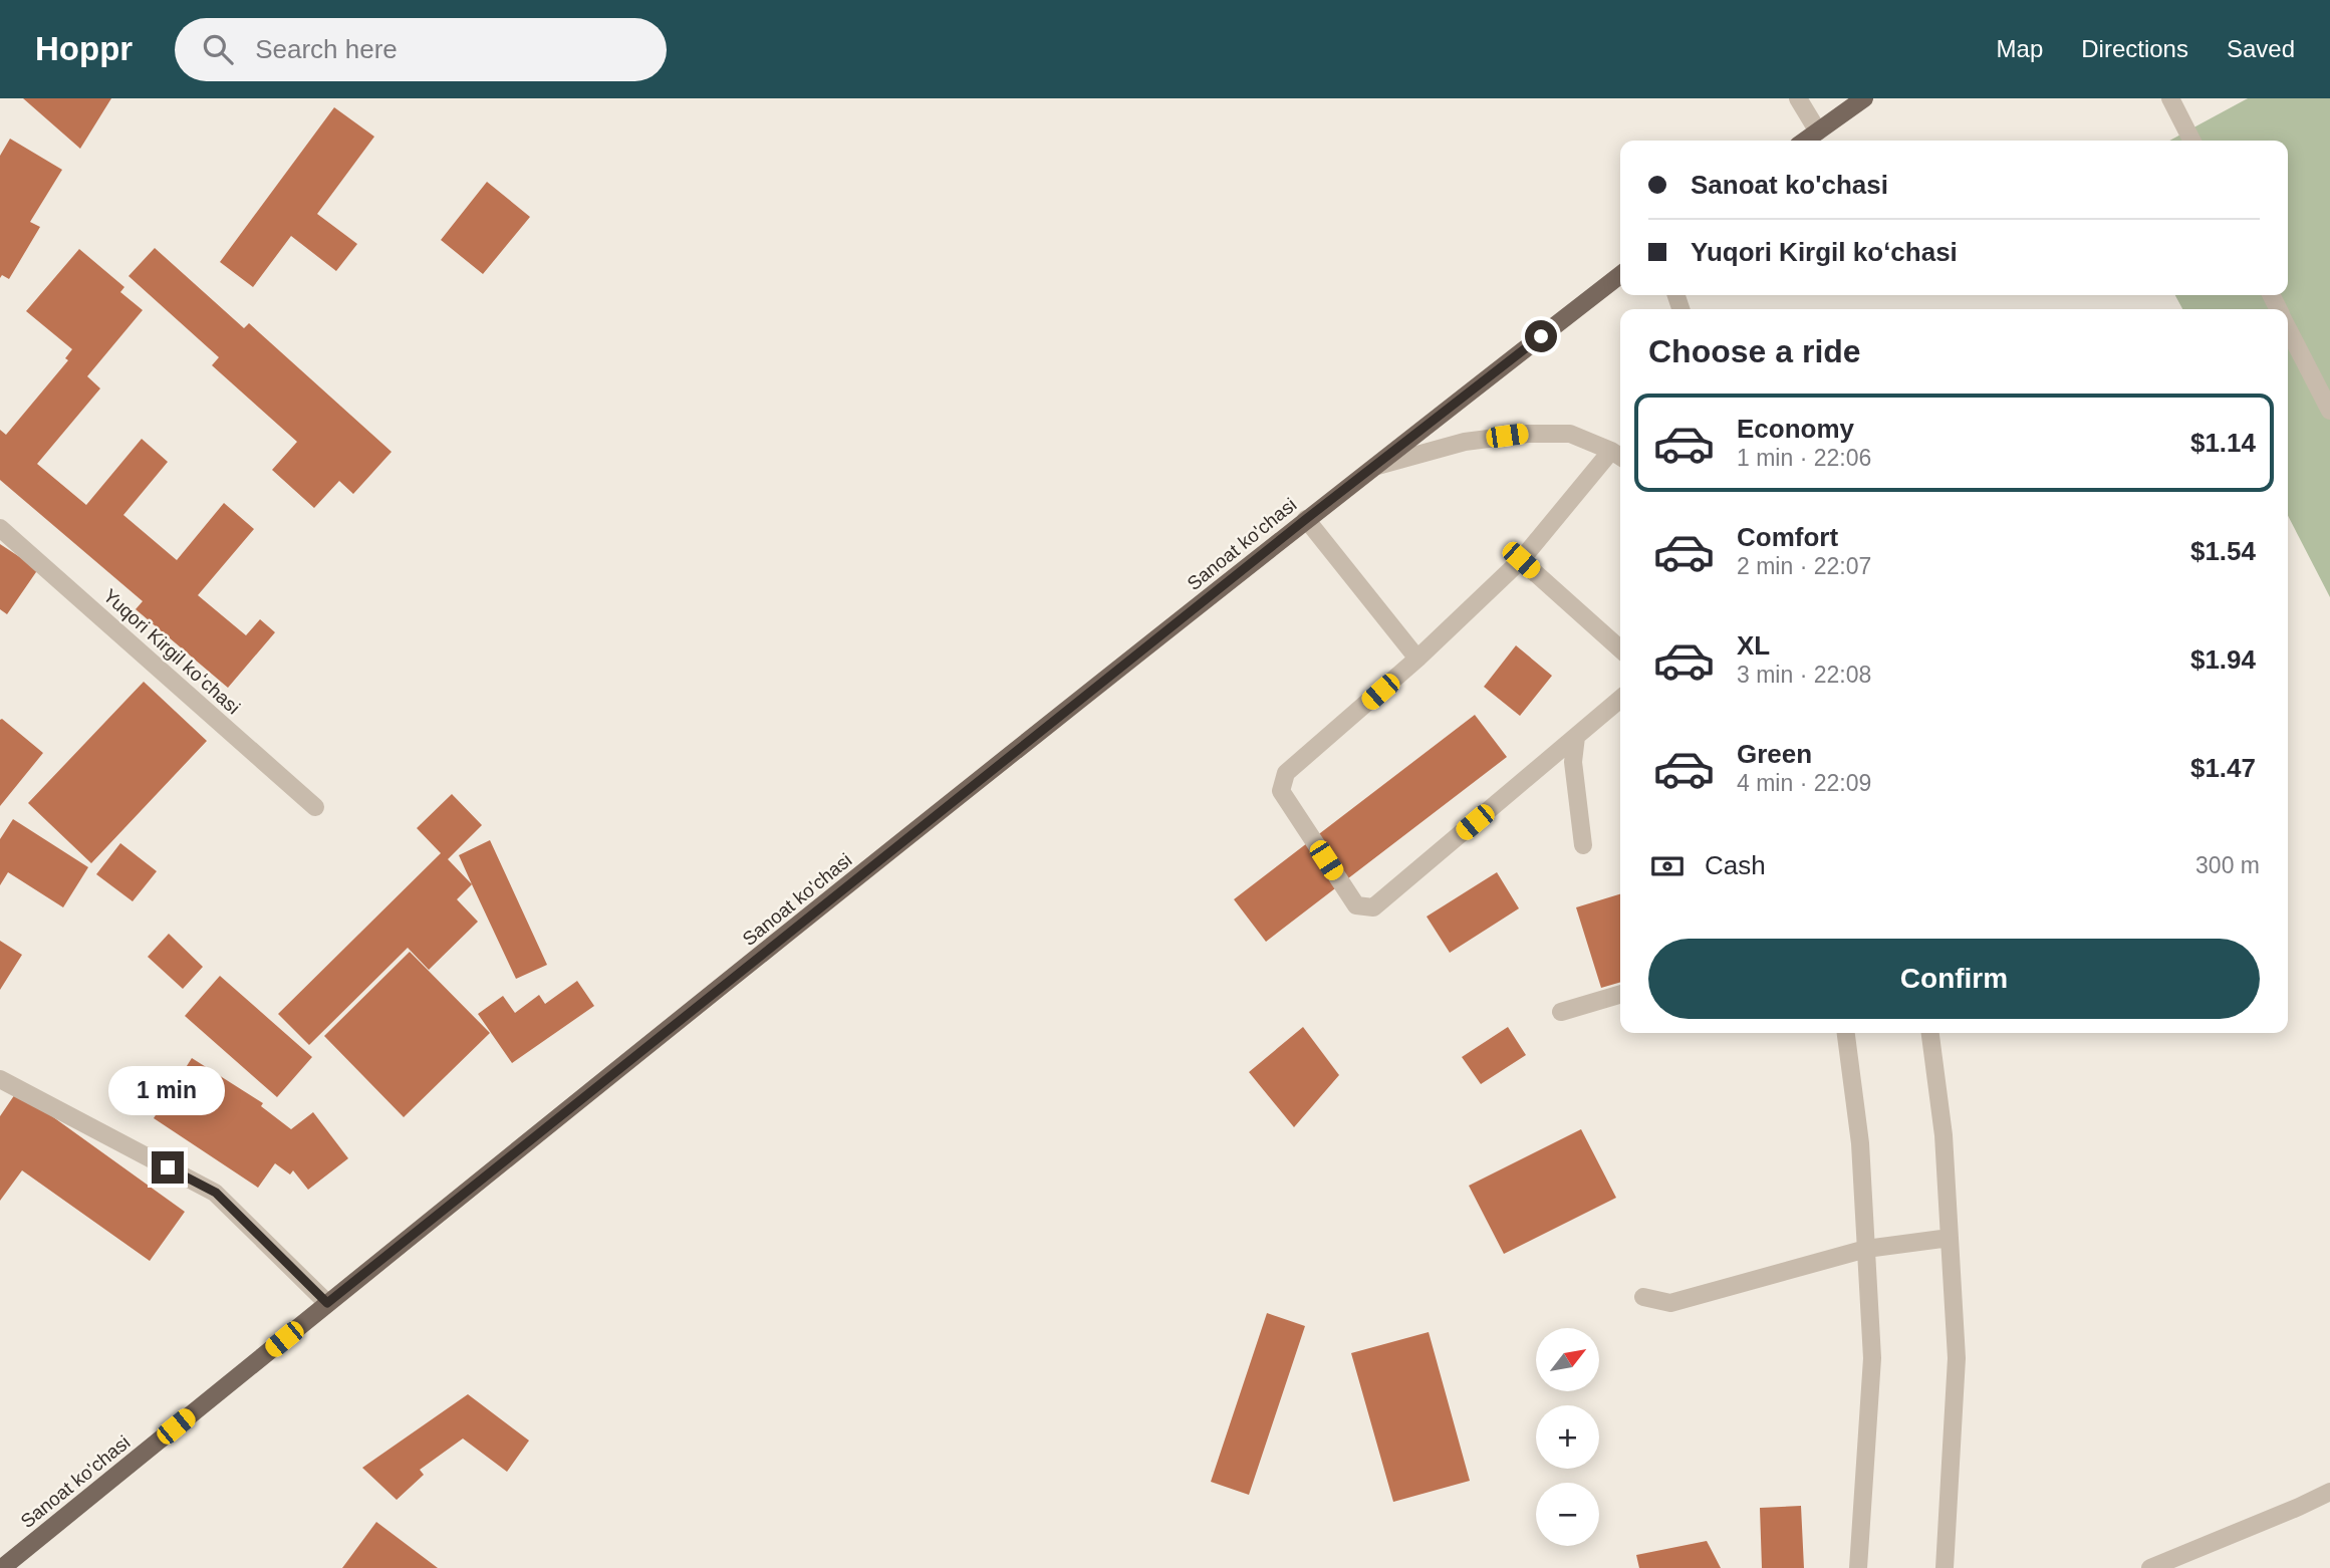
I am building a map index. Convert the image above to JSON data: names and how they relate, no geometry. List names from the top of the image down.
{
  "streets": {
    "main road": ["Sanoat ko'chasi"],
    "street": ["Yuqori Kirgil koʻchasi"]
  },
  "north": "top right",
  "page": {
    "header": "Hoppr",
    "search": "Search here",
    "nav": ["Map", "Directions", "Saved"],
    "banner": ["Sanoat ko'chasi", "Yuqori Kirgil koʻchasi"],
    "heading": "Choose a ride",
    "list": [
      {
        "name": "Economy",
        "note": "1 min · 22:06",
        "value": "$1.14"
      },
      {
        "name": "Comfort",
        "note": "2 min · 22:07",
        "value": "$1.54"
      },
      {
        "name": "XL",
        "note": "3 min · 22:08",
        "value": "$1.94"
      },
      {
        "name": "Green",
        "note": "4 min · 22:09",
        "value": "$1.47"
      }
    ],
    "pay": ["Cash", "300 m"],
    "buttons": "Confirm",
    "bubble": "1 min",
    "map_buttons": ["+", "−"]
  }
}
